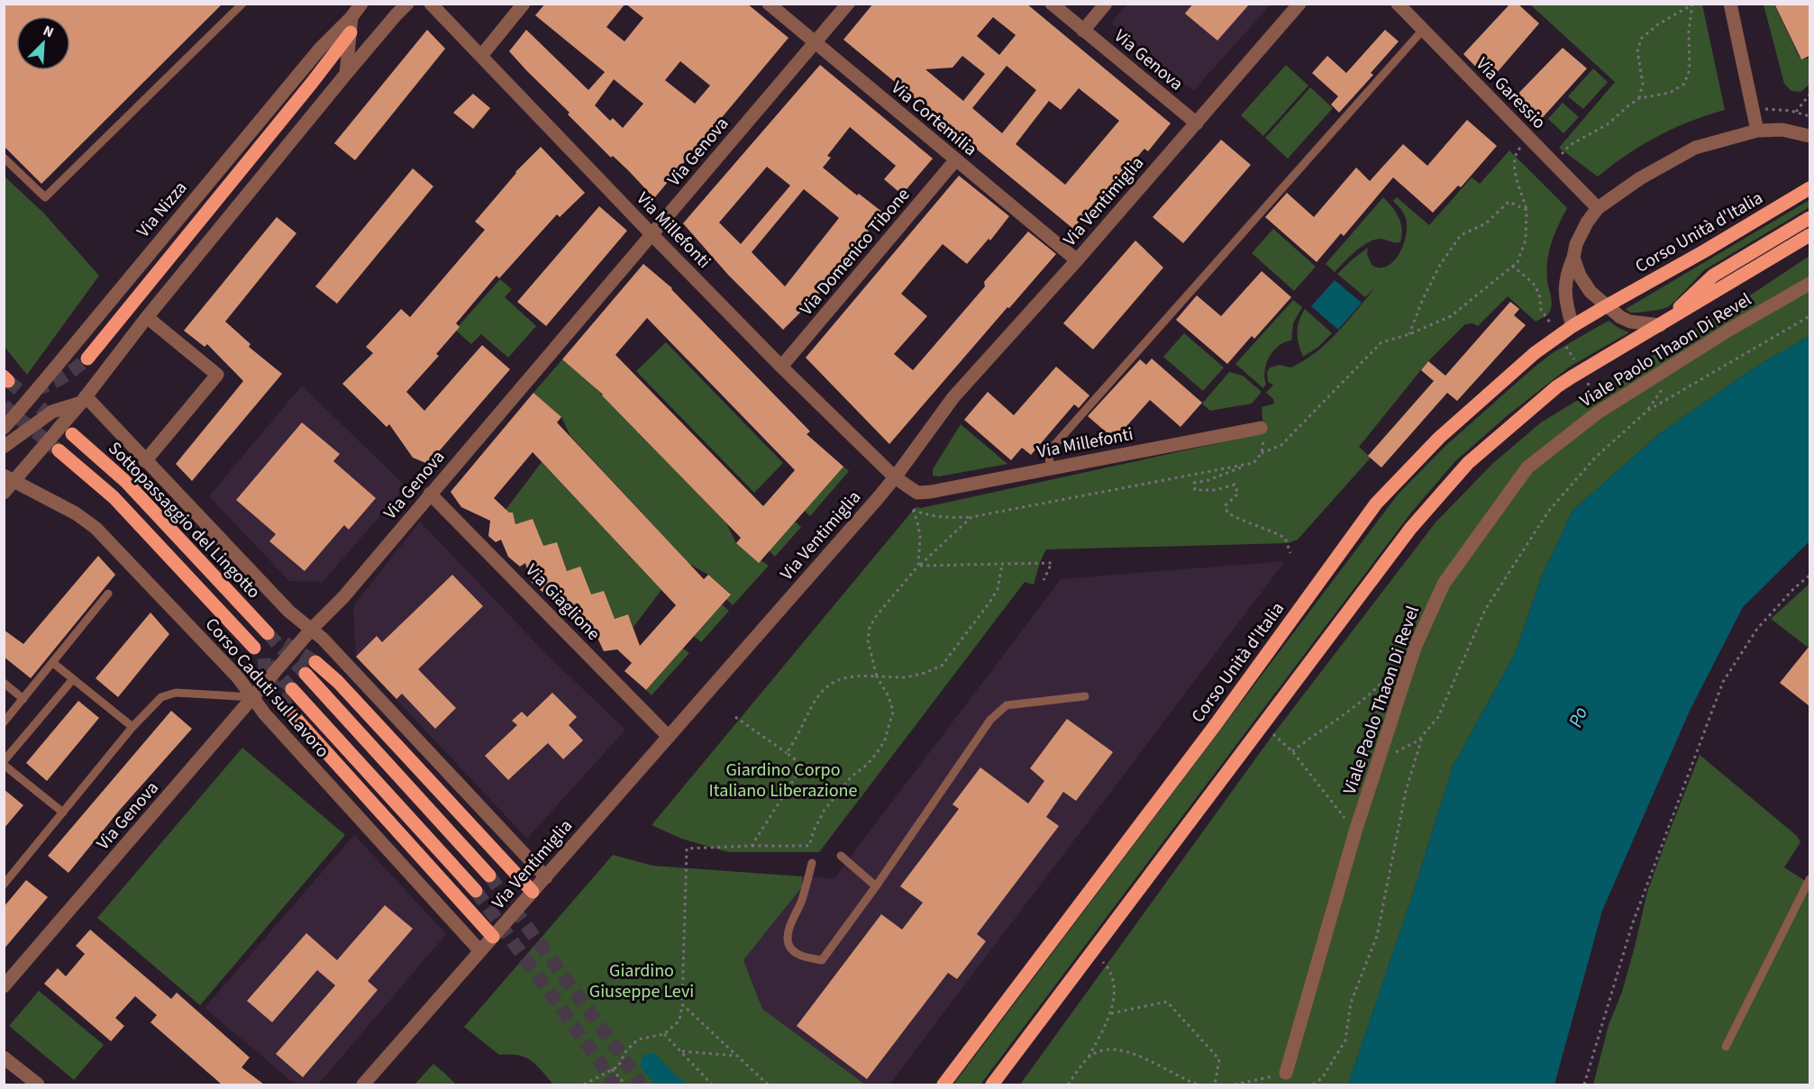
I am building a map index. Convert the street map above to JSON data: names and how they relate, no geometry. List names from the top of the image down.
{
  "streets": {
    "main road": ["Corso Unità d'Italia", "Sottopassaggio del Lingotto"],
    "street": [
      "Via Genova",
      "Via Garessio",
      "Via Cortemilia",
      "Via Ventimiglia",
      "Via Nizza",
      "Via Millefonti",
      "Via Domenico Tibone",
      "Viale Paolo Thaon Di Revel",
      "Via Giaglione",
      "Corso Caduti sul Lavoro"
    ]
  },
  "crossings": [
    ["Via Genova", "Via Cortemilia"],
    ["Via Genova", "Via Ventimiglia"],
    ["Via Genova", "Via Millefonti"],
    ["Via Genova", "Via Giaglione"],
    ["Via Genova", "Corso Caduti sul Lavoro"],
    ["Via Cortemilia", "Via Ventimiglia"],
    ["Via Cortemilia", "Via Domenico Tibone"],
    ["Via Ventimiglia", "Via Millefonti"],
    ["Via Ventimiglia", "Via Giaglione"],
    ["Via Ventimiglia", "Corso Caduti sul Lavoro"],
    ["Via Millefonti", "Via Domenico Tibone"]
  ],
  "water": ["Po"],
  "parks": ["Giardino Corpo Italiano Liberazione", "Giardino Giuseppe Levi"],
  "north": "top right"
}
